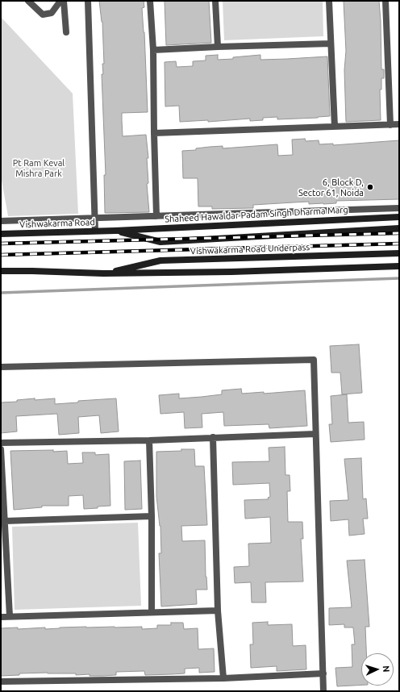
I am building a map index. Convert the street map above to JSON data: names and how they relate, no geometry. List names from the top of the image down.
{
  "streets": {
    "main road": ["Shaheed Hawaldar Padam Singh Dharma Marg", "Vishwakarma Road", "Vishwakarma Road Underpass"]
  },
  "crossings": [
    ["Shaheed Hawaldar Padam Singh Dharma Marg", "Vishwakarma Road"],
    ["Shaheed Hawaldar Padam Singh Dharma Marg", "Vishwakarma Road Underpass"],
    ["Vishwakarma Road", "Vishwakarma Road Underpass"]
  ],
  "parks": ["Pt Ram Keval Mishra Park"],
  "places": ["6, Block D, Sector 61, Noida"],
  "north": "right"
}
